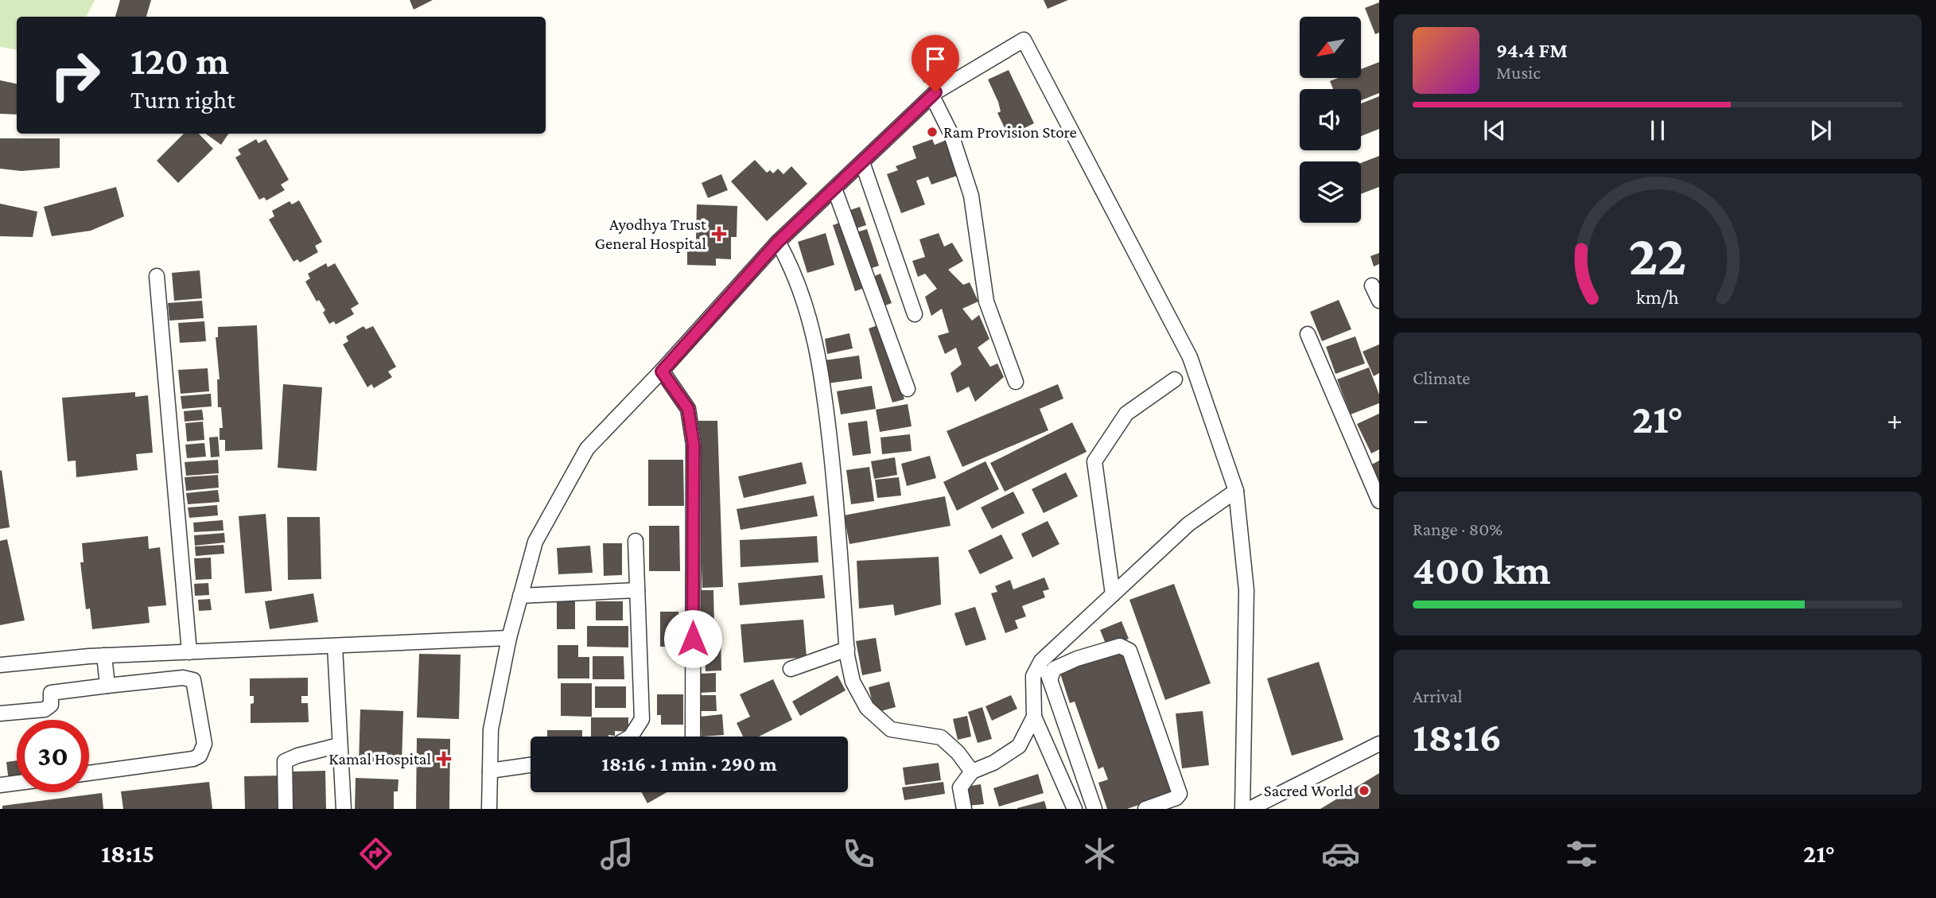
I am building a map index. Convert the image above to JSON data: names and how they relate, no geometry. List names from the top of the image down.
{
  "places": {
    "other": ["Ram Provision Store", "Sacred World"],
    "health": ["Ayodhya Trust General Hospital", "Kamal Hospital"]
  },
  "north": "bottom left",
  "page": {
    "turn": ["120 m", "Turn right"],
    "song": ["94.4 FM", "Music"],
    "tile": [
      "Climate",
      ["Range · 80%", "400 km"],
      ["Arrival", "18:16"]
    ],
    "heat": ["−", "21°", "+"],
    "limit": "30",
    "trip": "18:16 · 1 min · 290 m",
    "tabs": ["18:15", "21°"],
    "gauge": ["22", "km/h"]
  }
}
